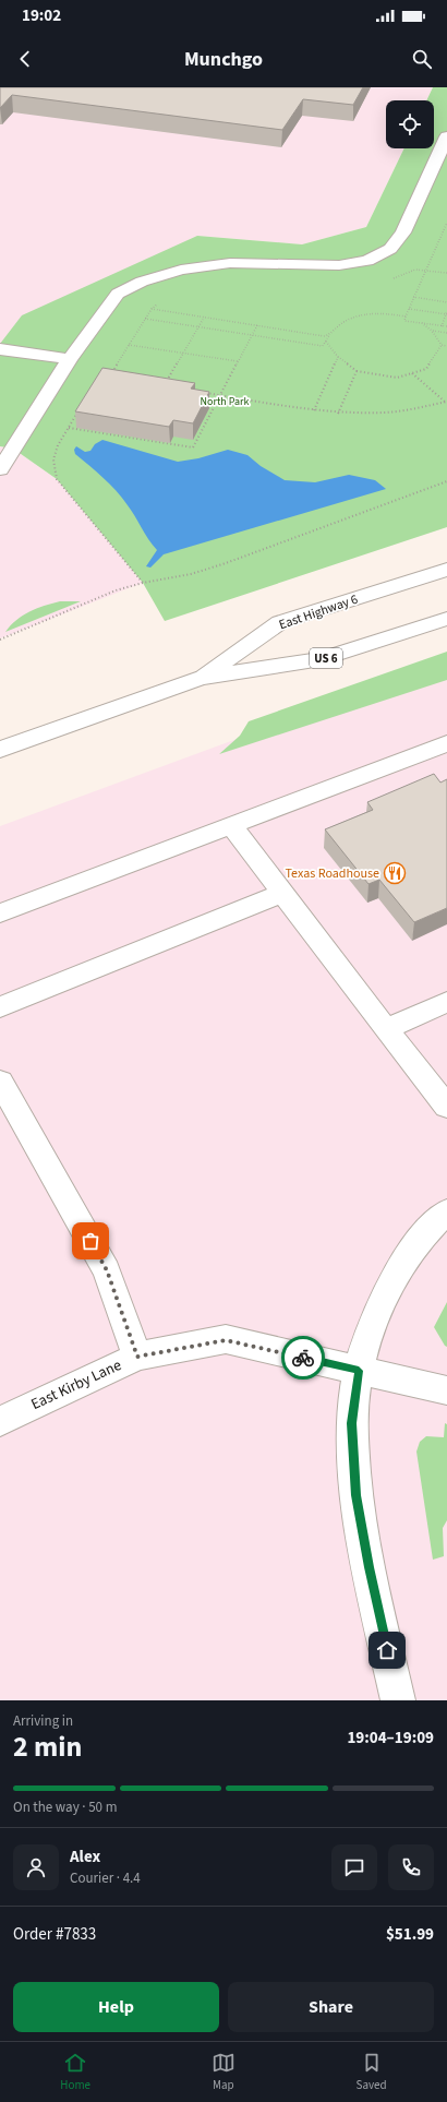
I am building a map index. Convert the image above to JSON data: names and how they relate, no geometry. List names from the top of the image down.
{
  "streets": {
    "main road": ["East Highway 6", "US 6", "East Kirby Lane"]
  },
  "parks": ["North Park"],
  "places": {
    "restaurant": ["Texas Roadhouse"]
  },
  "page": {
    "status": "19:02",
    "header": "Munchgo",
    "heading": ["2 min", "Arriving in", "19:04–19:09"],
    "panel": [
      "Alex",
      "Courier · 4.4",
      "Order #7833",
      "$51.99"
    ],
    "bar": "On the way · 50 m",
    "buttons": ["Help", "Share"],
    "tabs": ["Home", "Map", "Saved"]
  }
}
